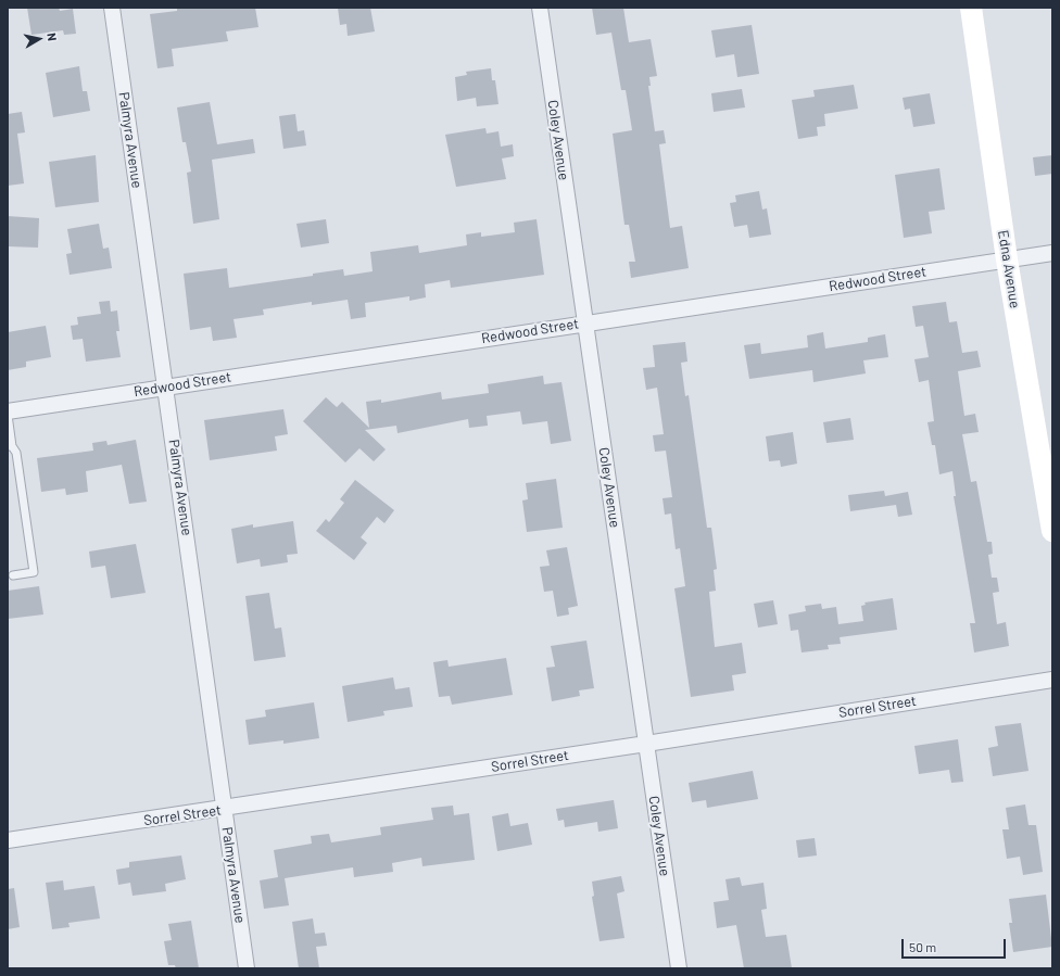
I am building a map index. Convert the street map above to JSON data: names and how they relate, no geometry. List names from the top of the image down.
{
  "streets": {
    "street": [
      "Palmyra Avenue",
      "Coley Avenue",
      "Edna Avenue",
      "Redwood Street",
      "Sorrel Street"
    ]
  },
  "crossings": [
    ["Palmyra Avenue", "Redwood Street"],
    ["Palmyra Avenue", "Sorrel Street"],
    ["Coley Avenue", "Redwood Street"],
    ["Coley Avenue", "Sorrel Street"],
    ["Edna Avenue", "Redwood Street"]
  ],
  "scale_bar": "50 m",
  "north": "right"
}
